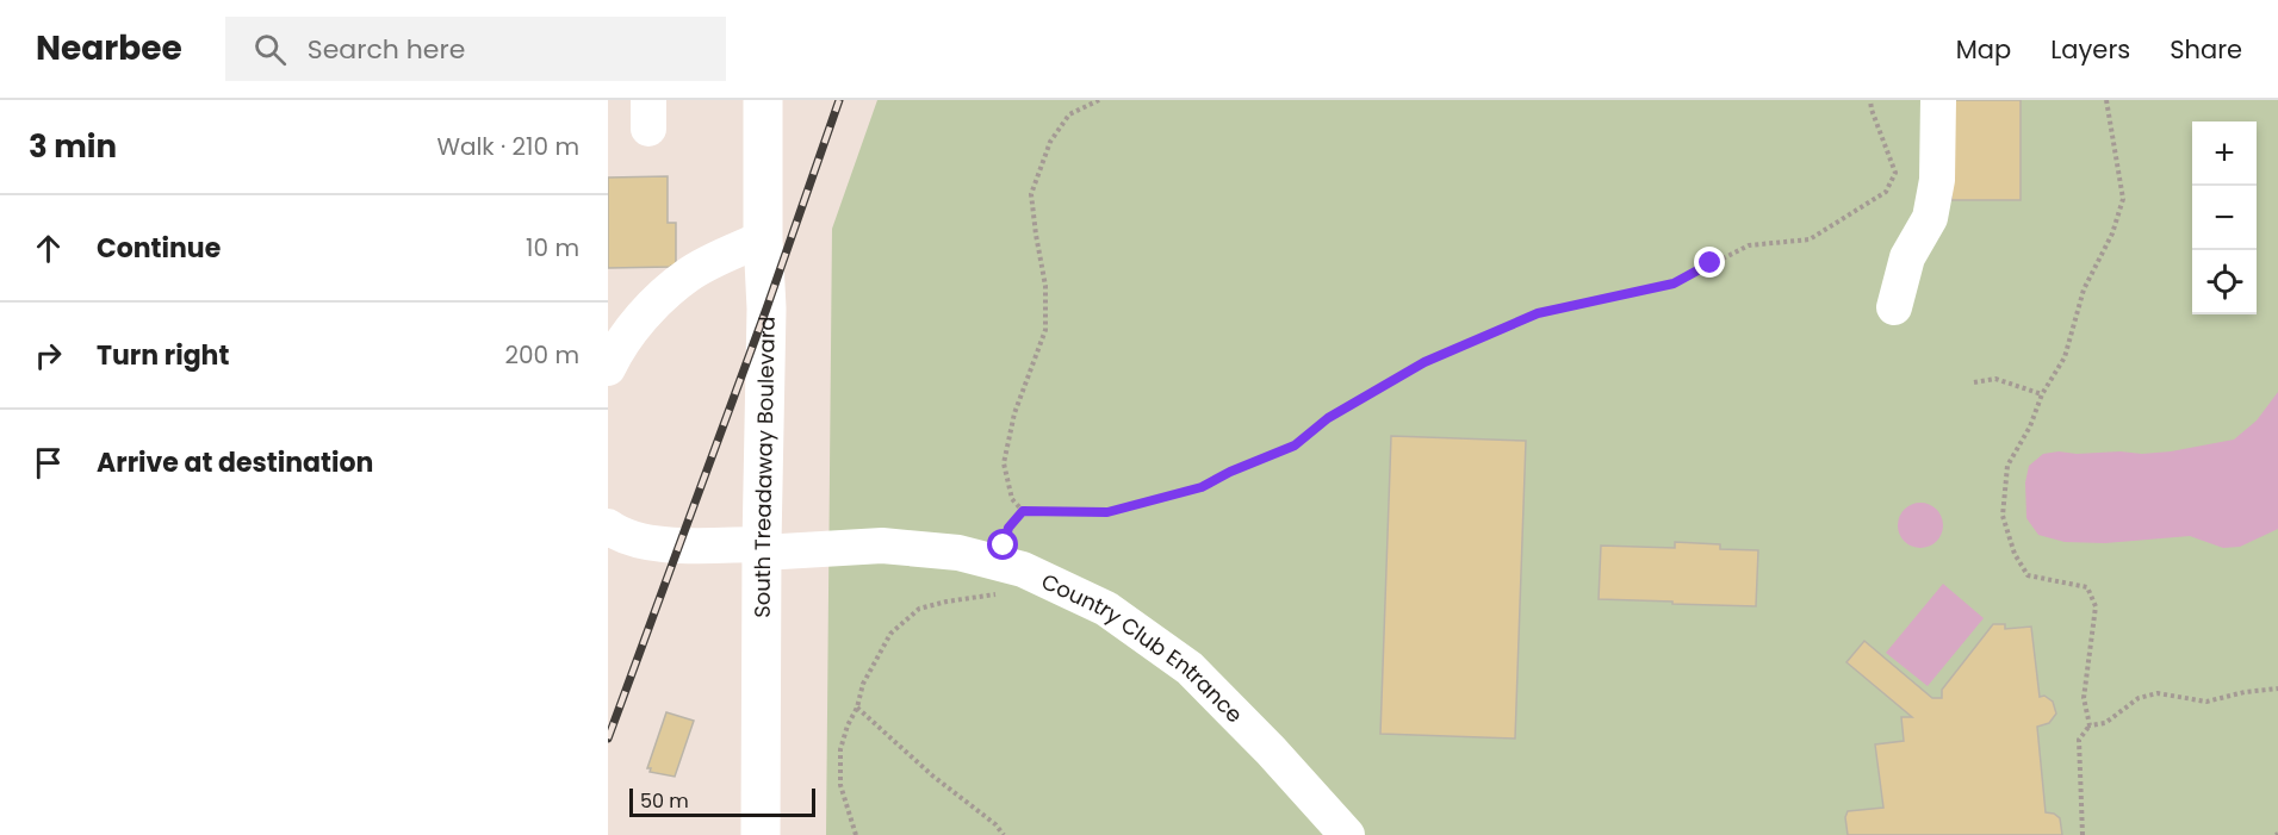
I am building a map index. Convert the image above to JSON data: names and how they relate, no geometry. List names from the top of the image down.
{
  "streets": {
    "main road": ["South Treadaway Boulevard"],
    "street": ["Country Club Entrance"]
  },
  "crossings": [
    ["South Treadaway Boulevard", "Country Club Entrance"]
  ],
  "scale_bar": "50 m",
  "page": {
    "header": "Nearbee",
    "search": "Search here",
    "nav": ["Map", "Layers", "Share"],
    "heading": ["3 min", "Walk · 210 m"],
    "map_buttons": ["+", "−"],
    "list": [
      ["Continue", "10 m"],
      ["Turn right", "200 m"],
      "Arrive at destination"
    ],
    "scale": "50 m"
  }
}
